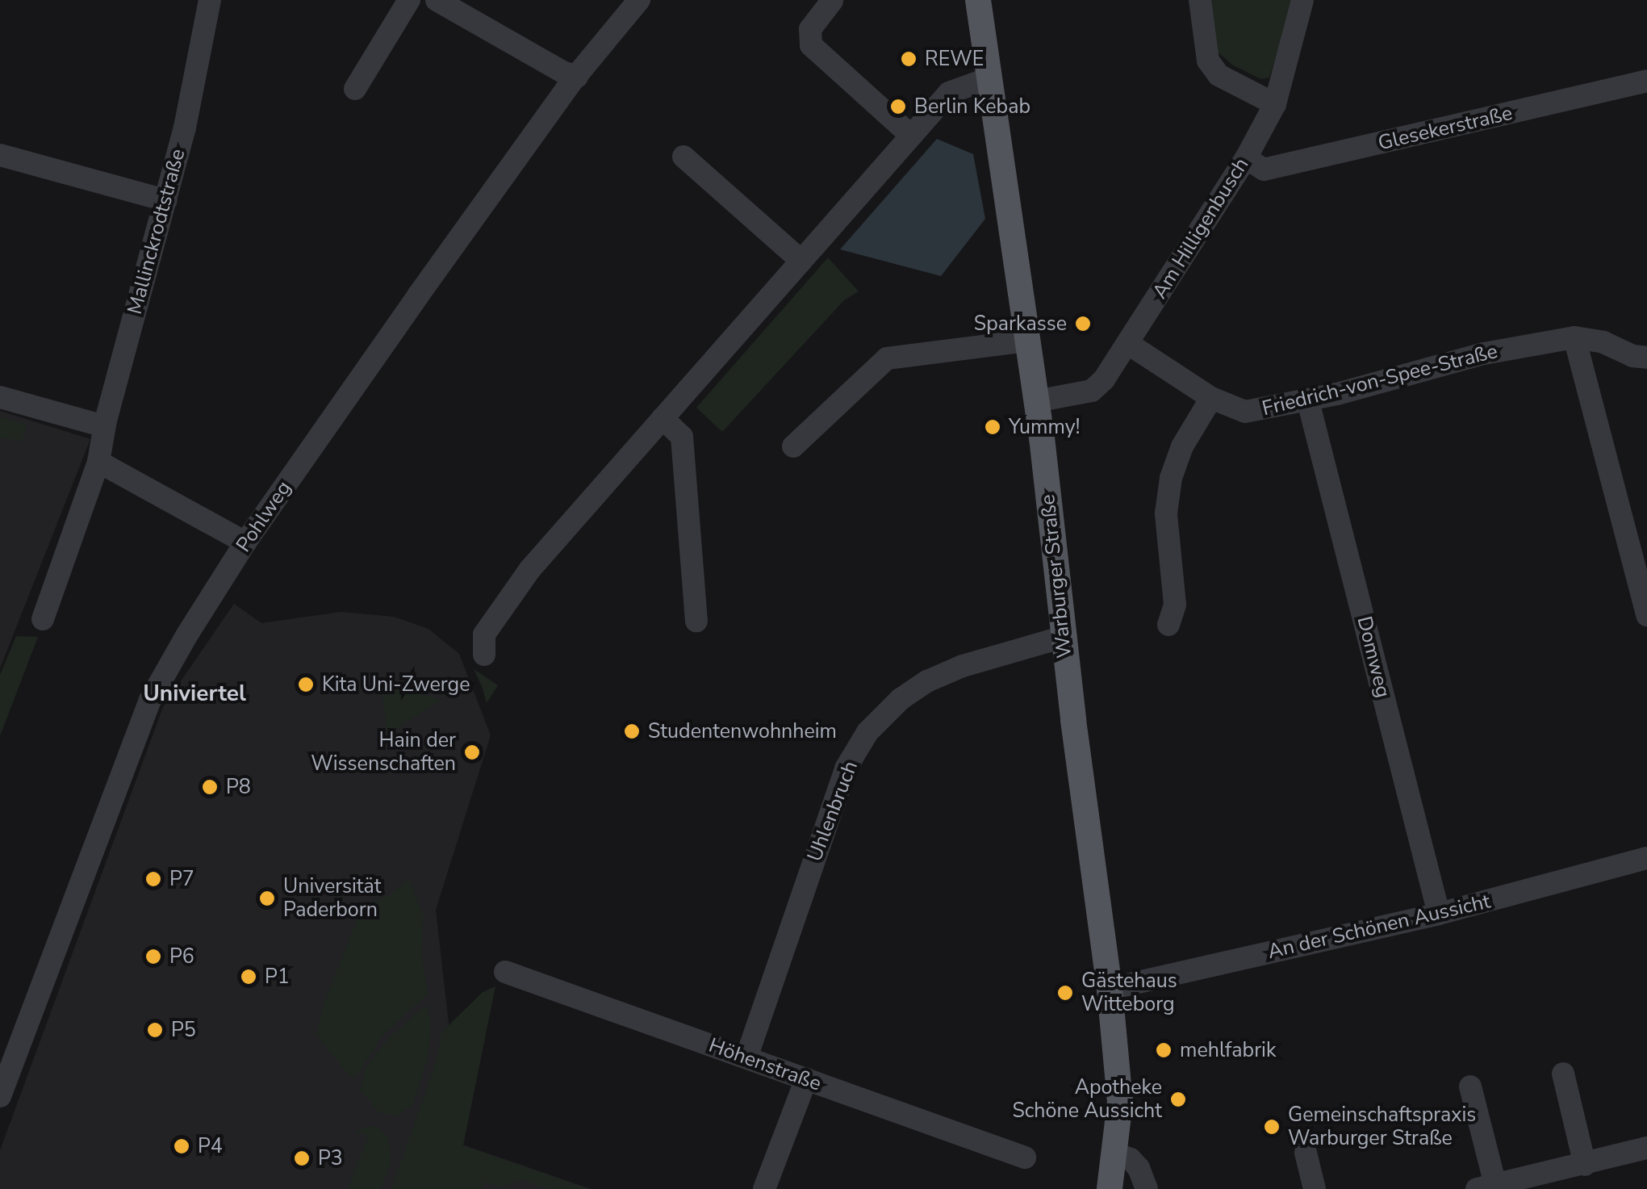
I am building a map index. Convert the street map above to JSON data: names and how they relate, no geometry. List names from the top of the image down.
{
  "streets": {
    "main road": ["Warburger Straße"],
    "street": [
      "Glesekerstraße",
      "Am Hilligenbusch",
      "Mallinckrodtstraße",
      "Friedrich-von-Spee-Straße",
      "Pohlweg",
      "Domweg",
      "Uhlenbruch",
      "An der Schönen Aussicht",
      "Höhenstraße"
    ]
  },
  "crossings": [
    ["Glesekerstraße", "Am Hilligenbusch"],
    ["Am Hilligenbusch", "Friedrich-von-Spee-Straße"],
    ["Am Hilligenbusch", "Warburger Straße"],
    ["Friedrich-von-Spee-Straße", "Domweg"],
    ["Warburger Straße", "Uhlenbruch"],
    ["Warburger Straße", "An der Schönen Aussicht"],
    ["Domweg", "An der Schönen Aussicht"],
    ["Uhlenbruch", "Höhenstraße"]
  ],
  "districts": ["Univiertel"],
  "places": [
    "REWE",
    "Berlin Kebab",
    "Sparkasse",
    "Yummy!",
    "Kita Uni-Zwerge",
    "Studentenwohnheim",
    "Hain der Wissenschaften",
    "P8",
    "P7",
    "Universität Paderborn",
    "P6",
    "P1",
    "Gästehaus Witteborg",
    "P5",
    "mehlfabrik",
    "Apotheke Schöne Aussicht",
    "Gemeinschaftspraxis Warburger Straße",
    "P4",
    "P3"
  ]
}
